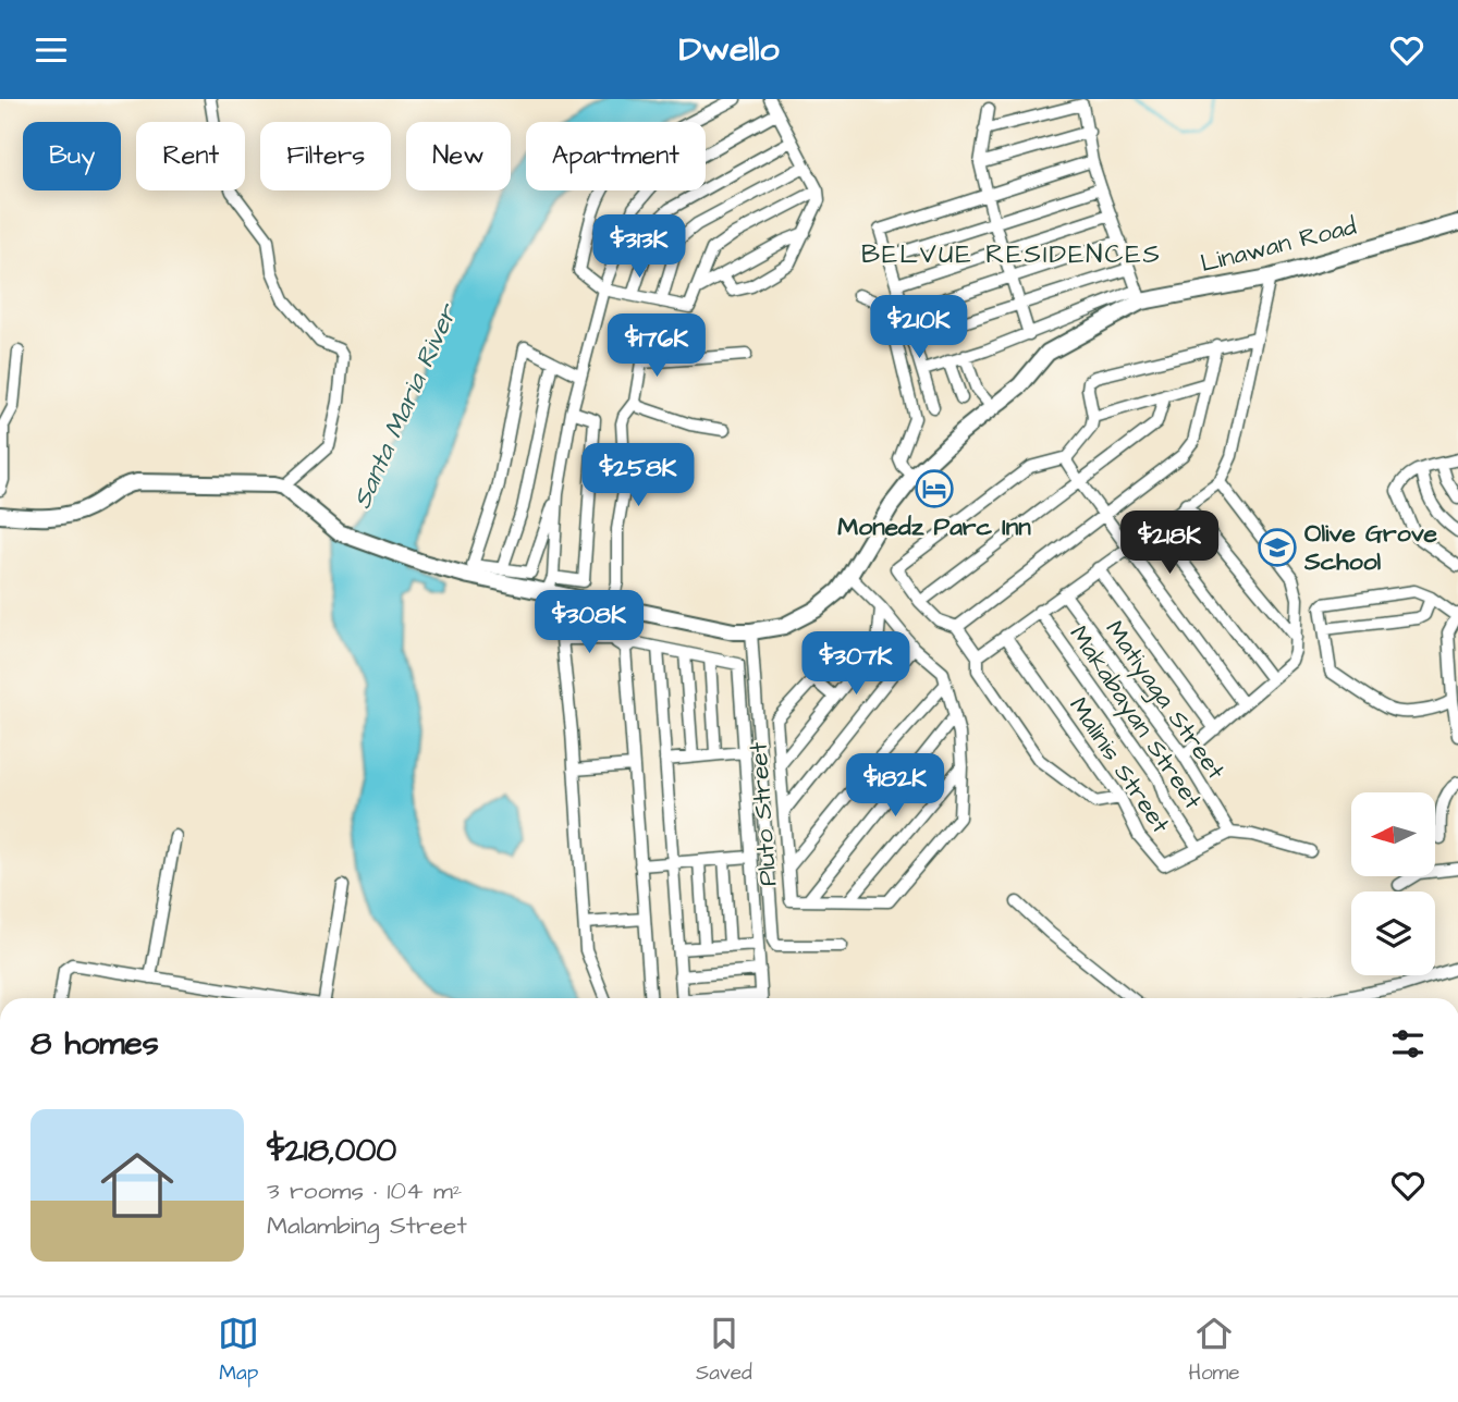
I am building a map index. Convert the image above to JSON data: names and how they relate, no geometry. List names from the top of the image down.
{
  "streets": {
    "street": [
      "Linawan Road",
      "Matiyaga Street",
      "Makabayan Street",
      "Malinis Street",
      "Pluto Street"
    ]
  },
  "crossings": [
    ["Matiyaga Street", "Malinis Street"],
    ["Makabayan Street", "Malinis Street"]
  ],
  "districts": ["BELVUE RESIDENCES"],
  "water": ["Santa Maria River"],
  "places": {
    "hotel": ["Monedz Parc Inn"],
    "school or university": ["Olive Grove School"]
  },
  "north": "left",
  "page": {
    "header": "Dwello",
    "chip": [
      "Buy",
      "Rent",
      "Filters",
      "New",
      "Apartment"
    ],
    "price": [
      "$313K",
      "$210K",
      "$176K",
      "$258K",
      "$218K",
      "$308K",
      "$307K",
      "$182K"
    ],
    "heading": "8 homes",
    "list": [
      {
        "name": "$218,000",
        "note": "3 rooms · 104 m² · Malambing Street"
      }
    ],
    "tabs": ["Map", "Saved", "Home"]
  }
}
